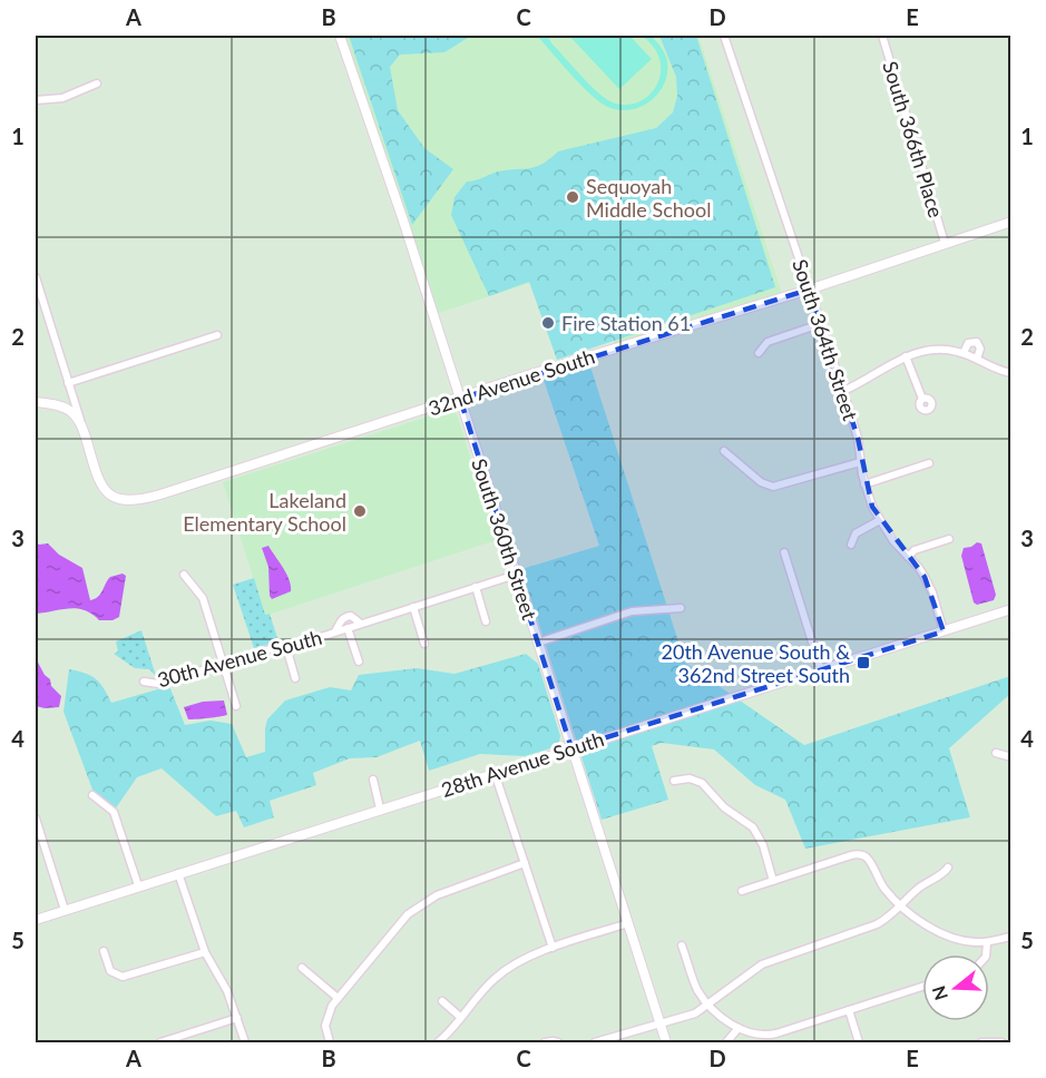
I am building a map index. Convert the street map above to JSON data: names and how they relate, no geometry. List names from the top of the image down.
{
  "streets": {
    "street": [
      "South 366th Place",
      "South 364th Street",
      "32nd Avenue South",
      "South 360th Street",
      "30th Avenue South",
      "28th Avenue South"
    ]
  },
  "crossings": [
    ["South 366th Place", "32nd Avenue South"],
    ["South 364th Street", "32nd Avenue South"],
    ["South 364th Street", "28th Avenue South"],
    ["32nd Avenue South", "South 360th Street"],
    ["South 360th Street", "30th Avenue South"],
    ["South 360th Street", "28th Avenue South"]
  ],
  "places": {
    "other": ["Sequoyah Middle School", "Fire Station 61", "Lakeland Elementary School"],
    "transit": ["20th Avenue South & 362nd Street South"]
  },
  "north": "left",
  "grid": {
    "columns": [
      "A",
      "B",
      "C",
      "D",
      "E"
    ],
    "rows": [
      "1",
      "2",
      "3",
      "4",
      "5"
    ]
  }
}
